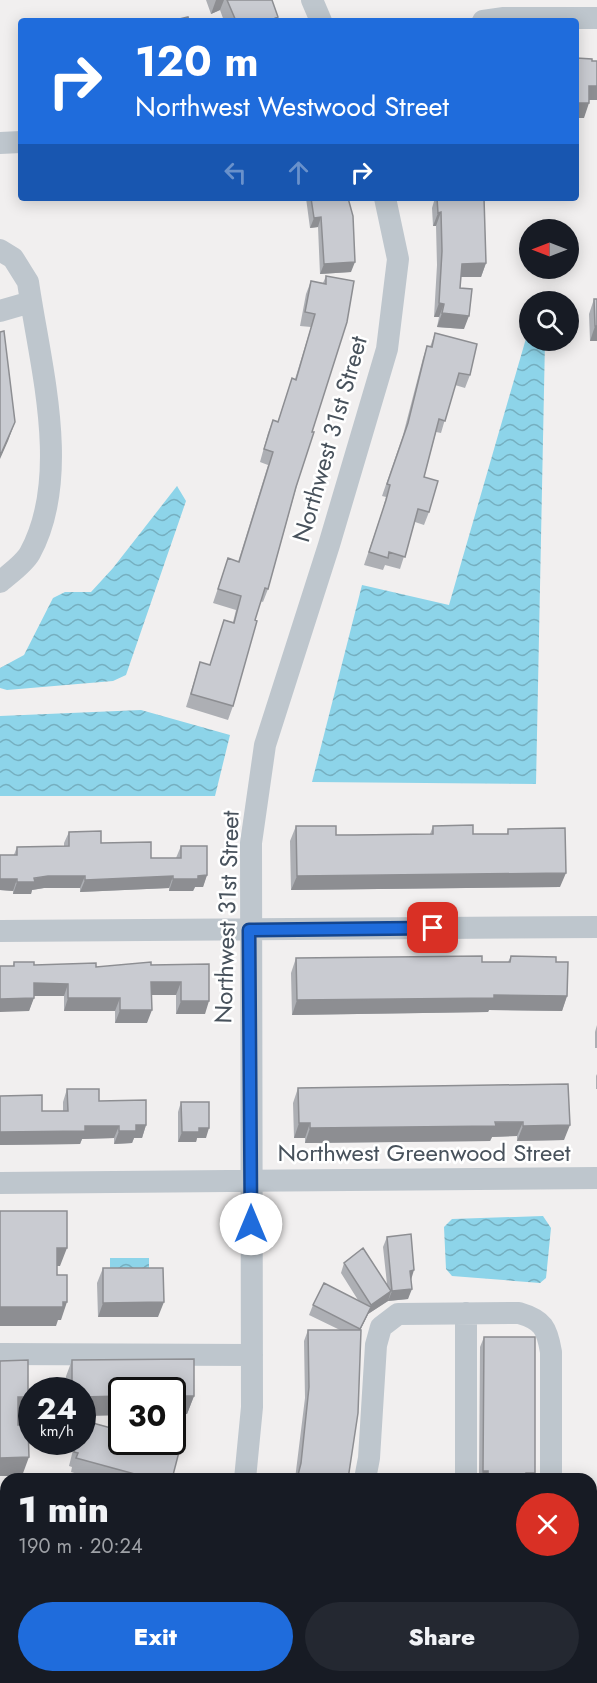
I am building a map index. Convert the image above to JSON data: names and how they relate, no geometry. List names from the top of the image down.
{
  "streets": {
    "street": ["Northwest 31st Street", "Northwest Greenwood Street"]
  },
  "crossings": [
    ["Northwest 31st Street", "Northwest Greenwood Street"]
  ],
  "north": "left",
  "page": {
    "turn": ["120 m", "Northwest Westwood Street"],
    "speed": "24 km/h",
    "limit": "30",
    "heading": ["1 min", "190 m · 20:24"],
    "buttons": ["Exit", "Share"]
  }
}
